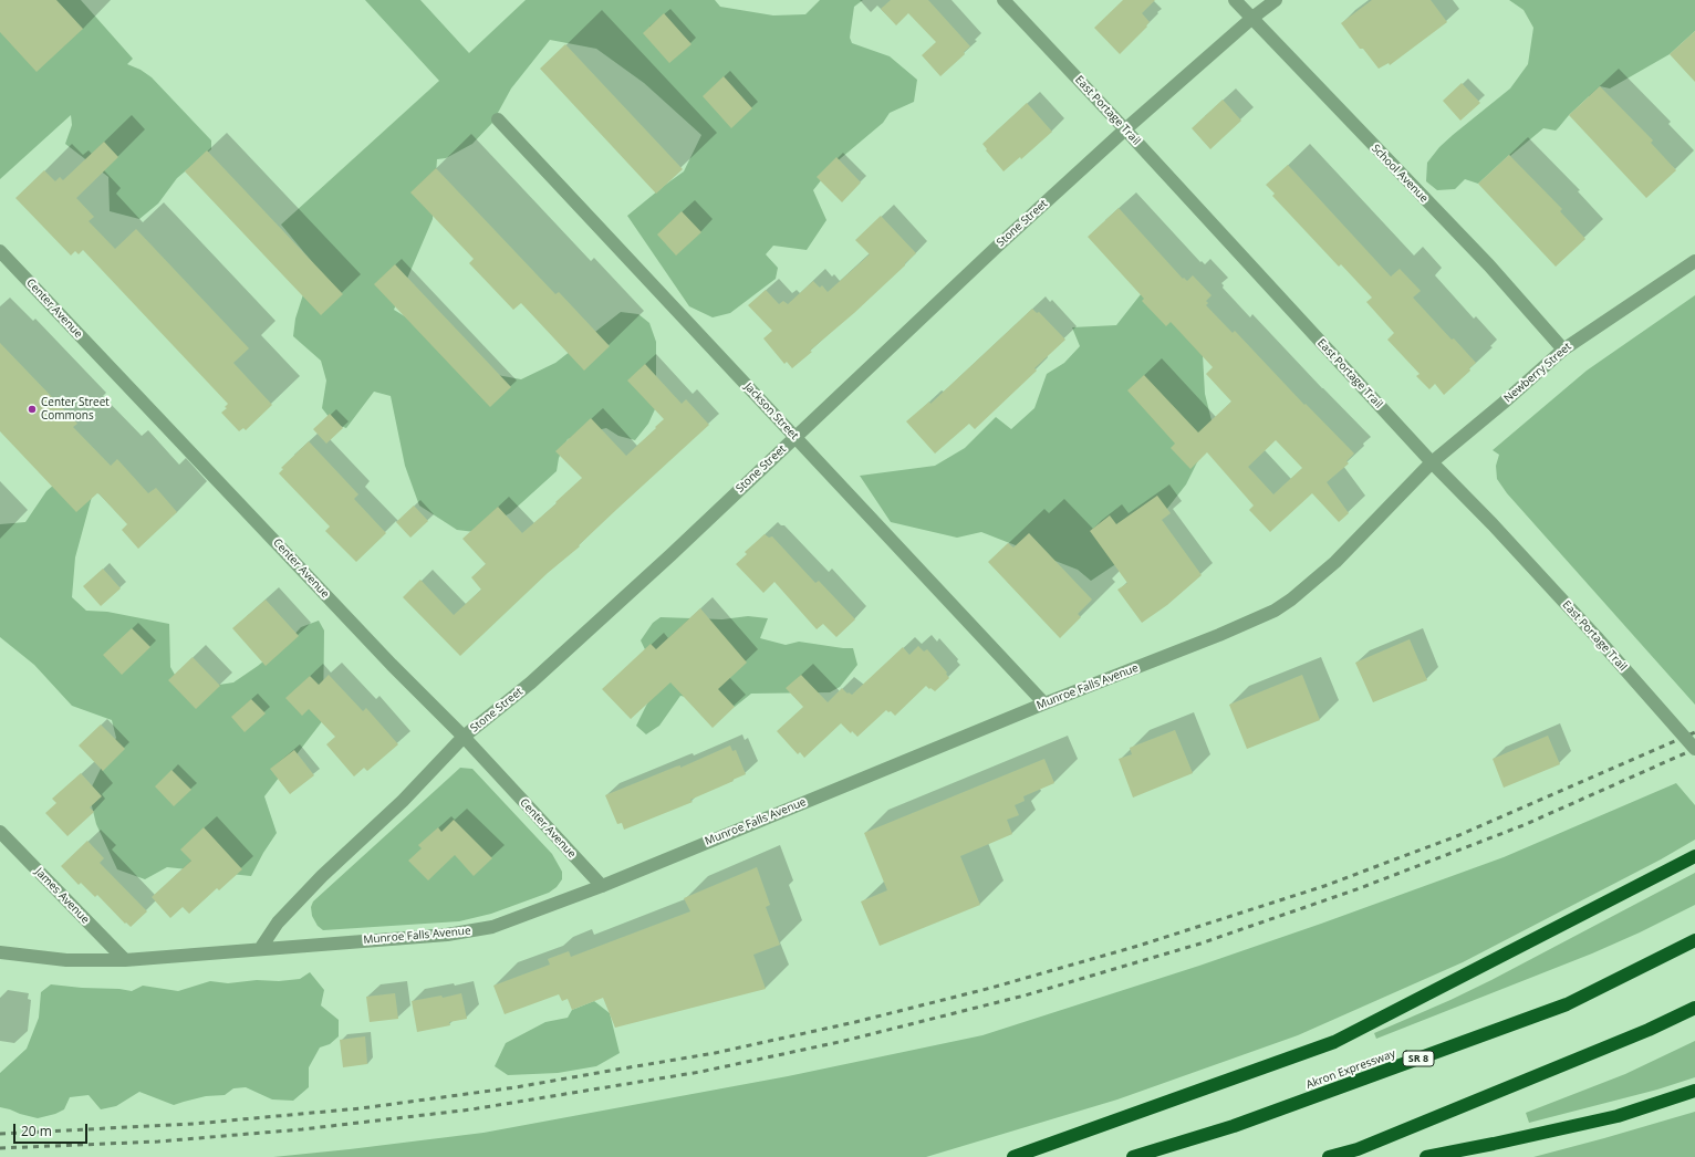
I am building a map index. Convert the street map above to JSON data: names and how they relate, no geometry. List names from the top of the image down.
{
  "streets": {
    "highway": ["SR 8", "Akron Expressway"],
    "street": [
      "East Portage Trail",
      "School Avenue",
      "Stone Street",
      "Center Avenue",
      "Newberry Street",
      "Jackson Street",
      "Munroe Falls Avenue",
      "James Avenue"
    ]
  },
  "crossings": [
    ["East Portage Trail", "Stone Street"],
    ["East Portage Trail", "Newberry Street"],
    ["East Portage Trail", "Munroe Falls Avenue"],
    ["School Avenue", "Stone Street"],
    ["School Avenue", "Newberry Street"],
    ["Stone Street", "Center Avenue"],
    ["Stone Street", "Jackson Street"],
    ["Stone Street", "Munroe Falls Avenue"],
    ["Center Avenue", "Munroe Falls Avenue"],
    ["Newberry Street", "Munroe Falls Avenue"],
    ["Jackson Street", "Munroe Falls Avenue"],
    ["Munroe Falls Avenue", "James Avenue"]
  ],
  "places": ["Center Street Commons"],
  "scale_bar": "20 m"
}
